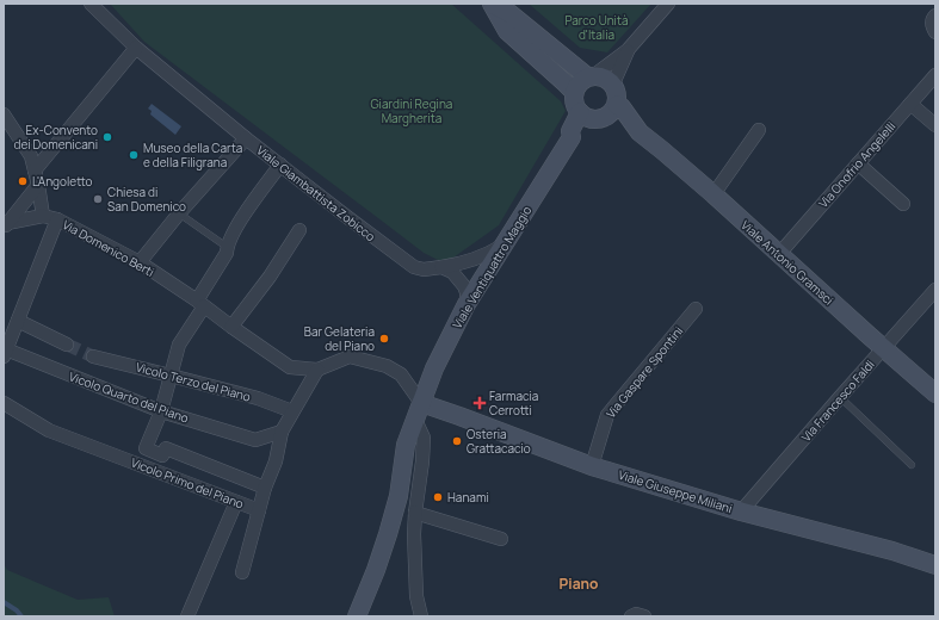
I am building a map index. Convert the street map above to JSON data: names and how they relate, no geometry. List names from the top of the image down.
{
  "streets": {
    "main road": ["Viale Antonio Gramsci", "Viale Ventiquattro Maggio", "Viale Giuseppe Miliani"],
    "street": [
      "Via Onofrio Angelelli",
      "Viale Giambattista Zobicco",
      "Via Domenico Berti",
      "Via Gaspare Spontini",
      "Vicolo Terzo del Piano",
      "Vicolo Quarto del Piano",
      "Via Francesco Faldi",
      "Vicolo Primo del Piano"
    ]
  },
  "crossings": [
    ["Via Onofrio Angelelli", "Viale Antonio Gramsci"],
    ["Viale Giambattista Zobicco", "Viale Ventiquattro Maggio"],
    ["Via Domenico Berti", "Vicolo Primo del Piano"],
    ["Viale Antonio Gramsci", "Viale Ventiquattro Maggio"],
    ["Viale Antonio Gramsci", "Via Francesco Faldi"],
    ["Viale Ventiquattro Maggio", "Viale Giuseppe Miliani"],
    ["Via Gaspare Spontini", "Viale Giuseppe Miliani"],
    ["Vicolo Terzo del Piano", "Vicolo Primo del Piano"],
    ["Vicolo Quarto del Piano", "Vicolo Primo del Piano"],
    ["Via Francesco Faldi", "Viale Giuseppe Miliani"]
  ],
  "districts": ["Piano"],
  "parks": ["Parco Unità d'Italia", "Giardini Regina Margherita"],
  "places": {
    "other": [
      "Ex-Convento dei Domenicani",
      "Museo della Carta e della Filigrana",
      "L'Angoletto",
      "Chiesa di San Domenico",
      "Bar Gelateria del Piano",
      "Osteria Grattacacio",
      "Hanami"
    ],
    "health": ["Farmacia Cerrotti"]
  }
}
